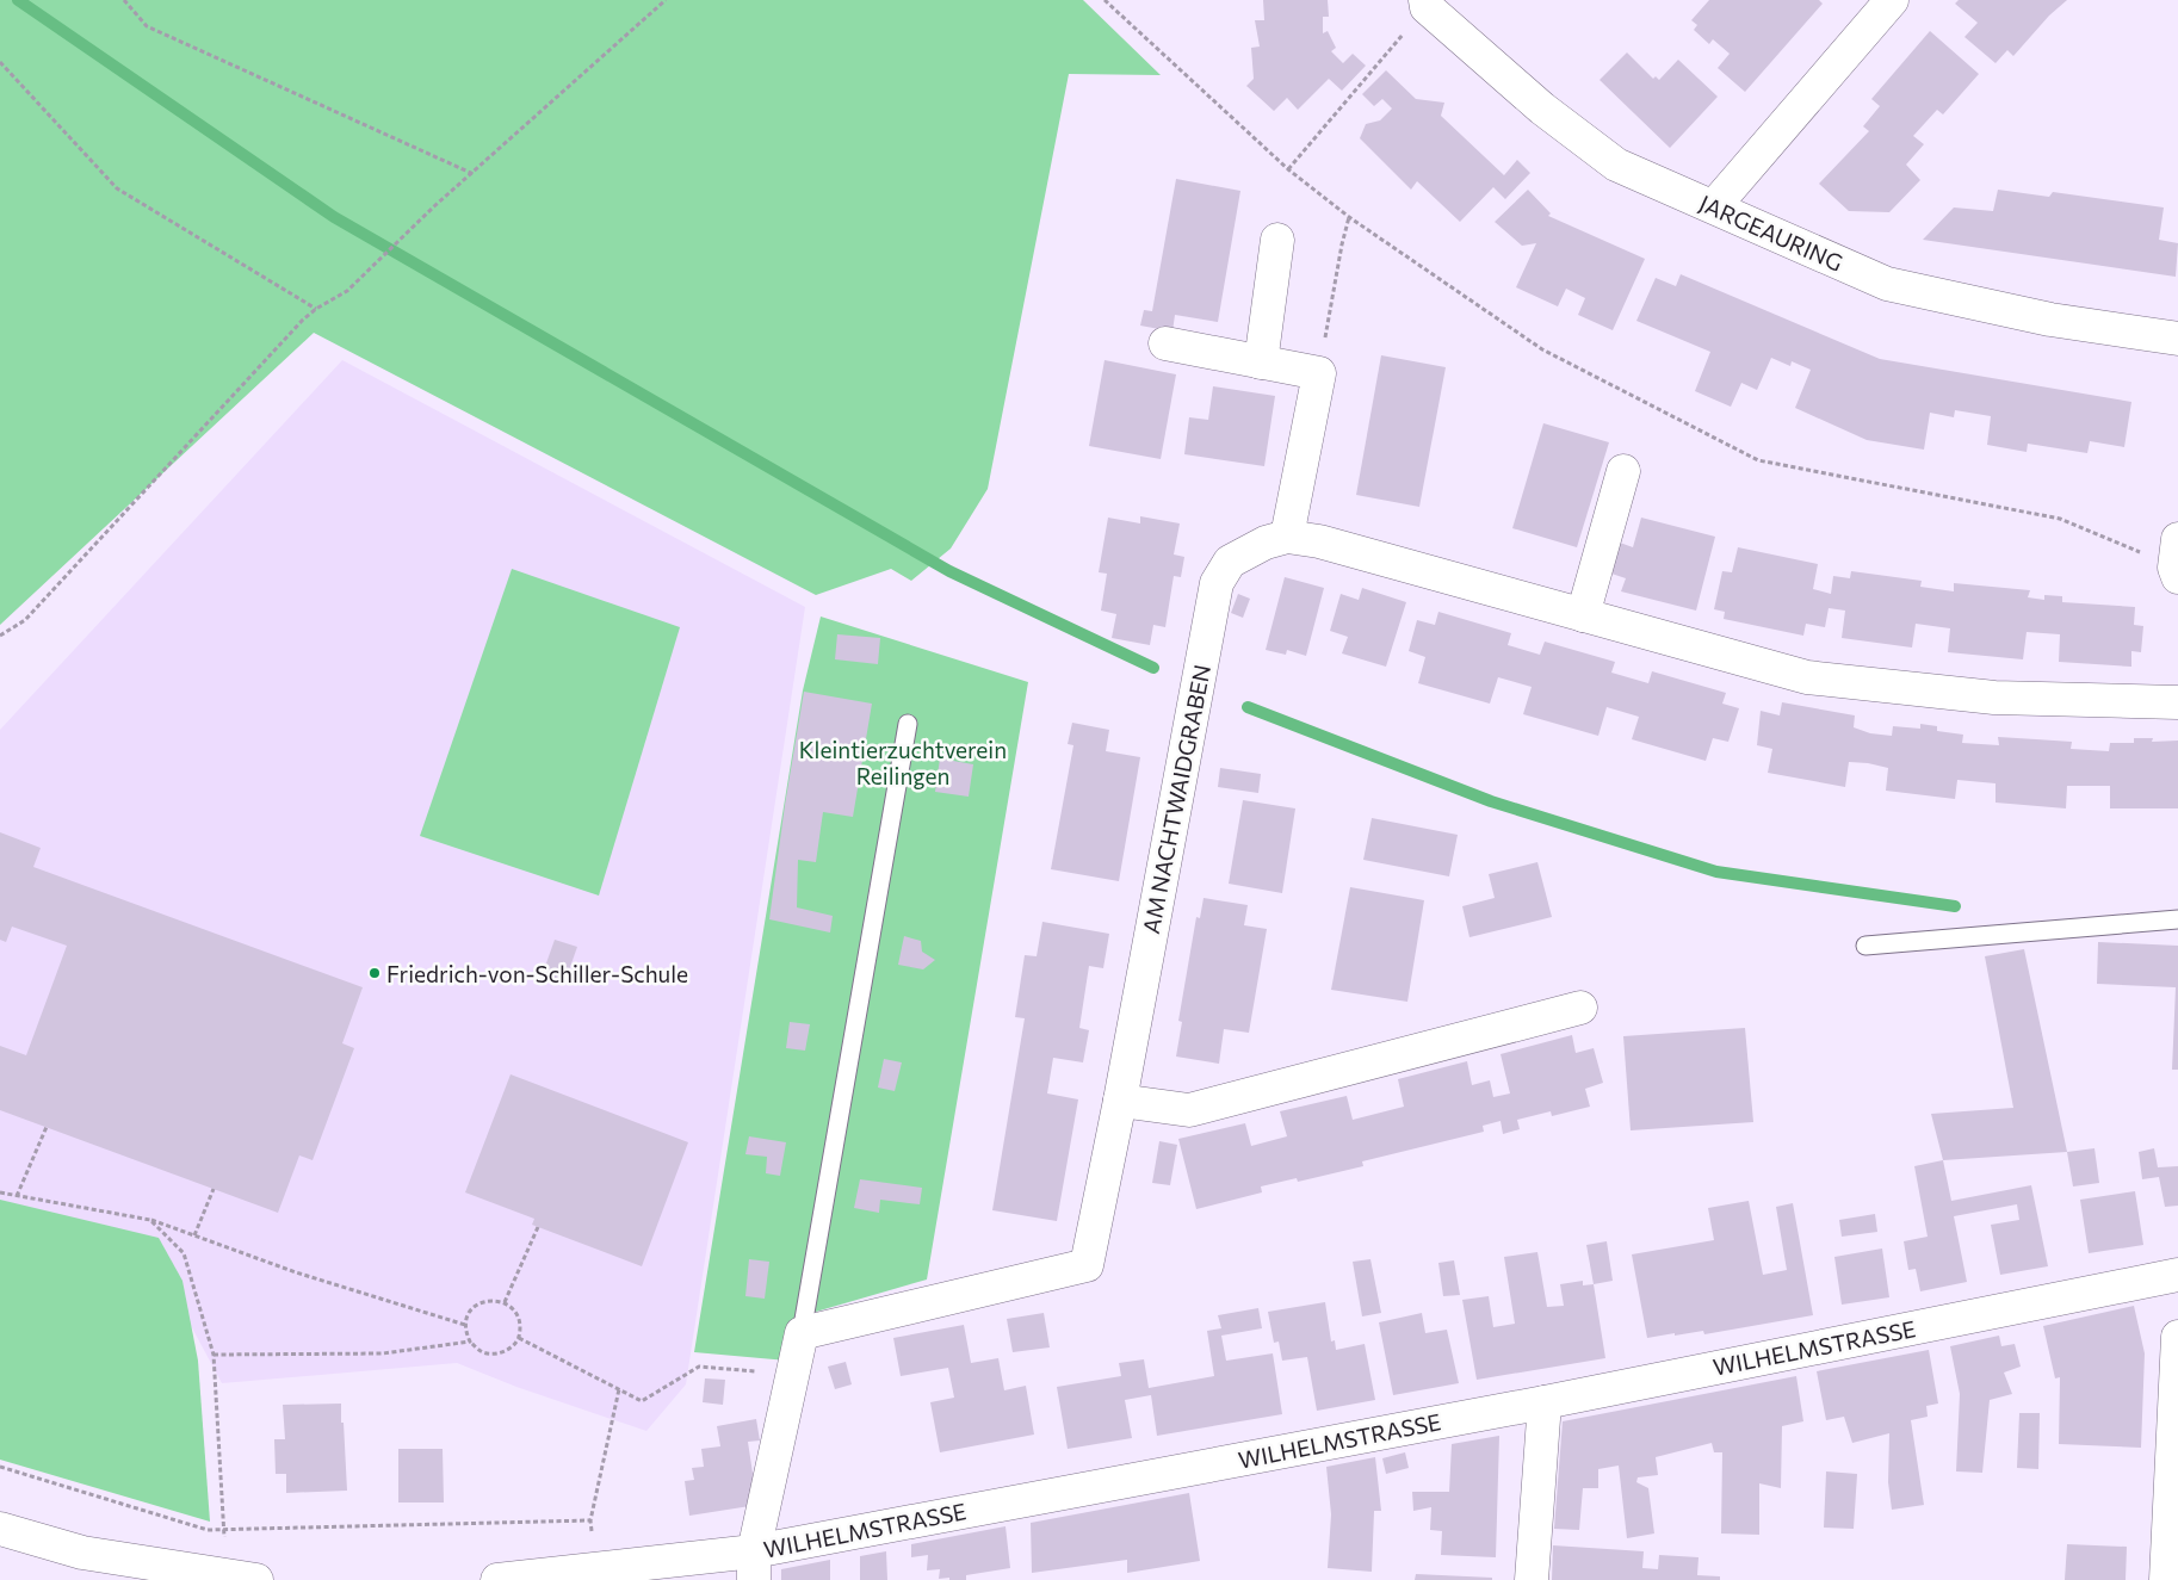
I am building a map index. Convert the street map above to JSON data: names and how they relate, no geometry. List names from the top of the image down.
{
  "streets": {
    "street": ["JARGEAURING", "AM NACHTWAIDGRABEN", "WILHELMSTRASSE"]
  },
  "parks": ["Kleintierzuchtverein Reilingen"],
  "places": ["Friedrich-von-Schiller-Schule"]
}
